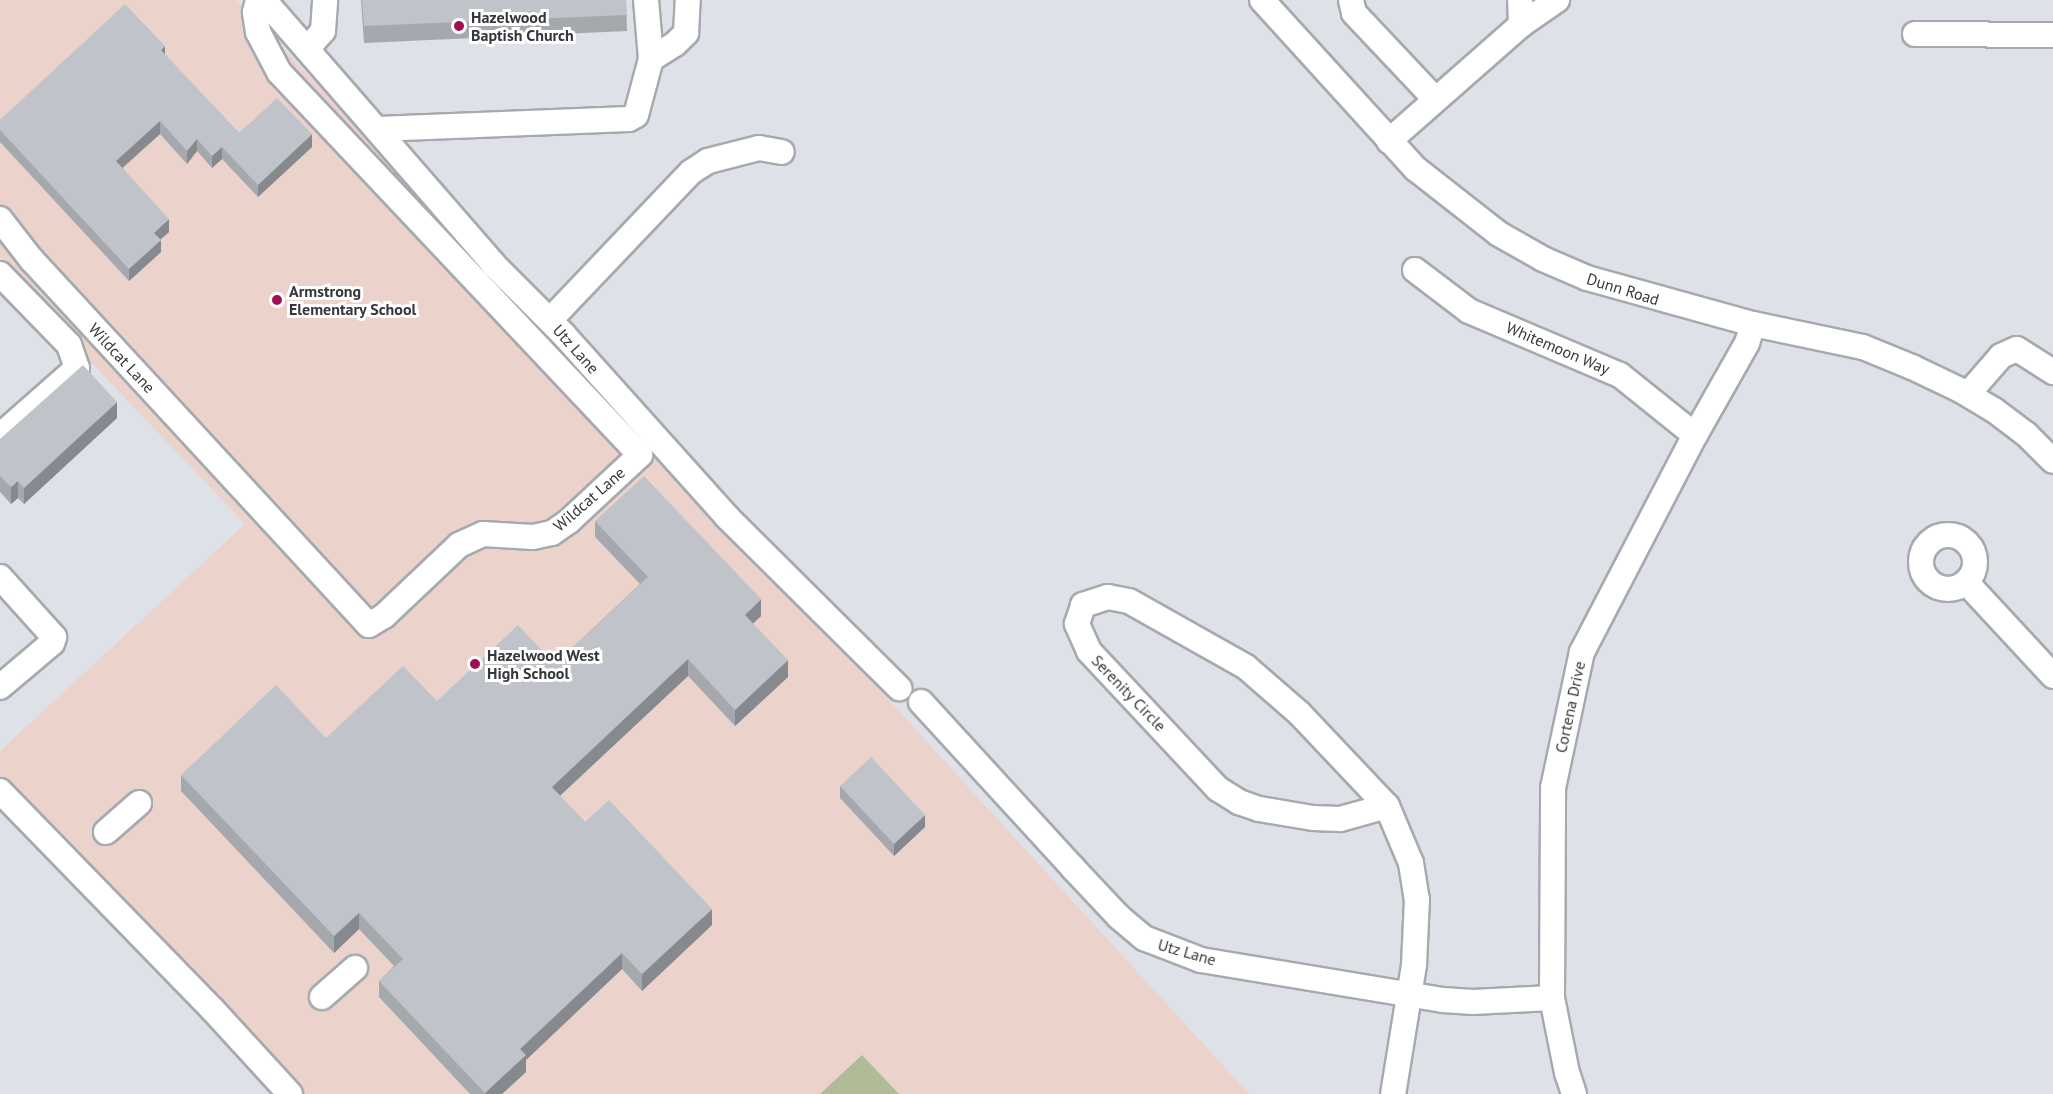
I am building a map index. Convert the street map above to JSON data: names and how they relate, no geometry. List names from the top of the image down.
{
  "streets": {
    "street": [
      "Dunn Road",
      "Whitemoon Way",
      "Utz Lane",
      "Wildcat Lane",
      "Serenity Circle",
      "Cortena Drive"
    ]
  },
  "crossings": [
    ["Dunn Road", "Cortena Drive"],
    ["Whitemoon Way", "Cortena Drive"],
    ["Utz Lane", "Serenity Circle"],
    ["Utz Lane", "Cortena Drive"]
  ],
  "places": ["Hazelwood Baptish Church", "Armstrong Elementary School", "Hazelwood West High School"]
}
